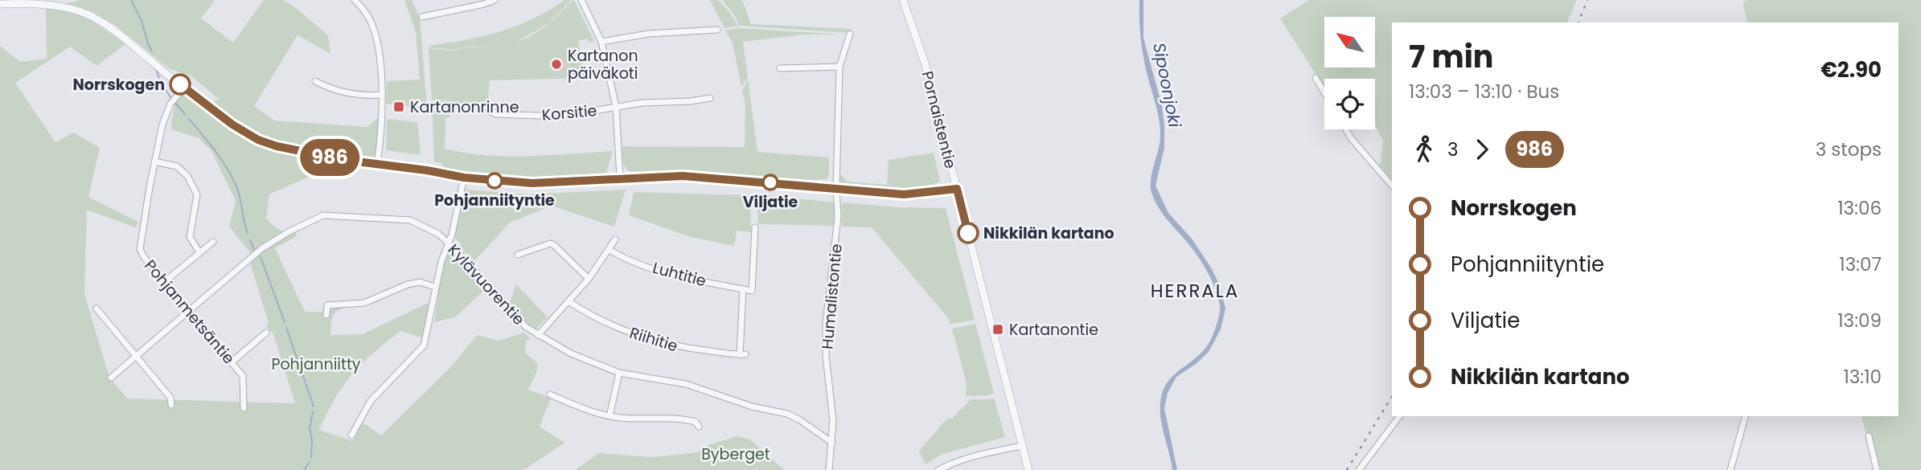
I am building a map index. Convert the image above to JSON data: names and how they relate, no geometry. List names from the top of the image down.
{
  "streets": {
    "street": [
      "Korsitie",
      "Pornaistentie",
      "Luhtitie",
      "Kylävuorentie",
      "Humalistontie",
      "Pohjanmetsäntie",
      "Riihitie"
    ]
  },
  "crossings": [
    ["Luhtitie", "Riihitie"],
    ["Kylävuorentie", "Humalistontie"],
    ["Kylävuorentie", "Pohjanmetsäntie"]
  ],
  "districts": ["HERRALA"],
  "water": ["Sipoonjoki"],
  "parks": ["Pohjanniitty", "Byberget"],
  "places": {
    "other": [
      "Kartanon päiväkoti",
      "Norrskogen",
      "Pohjanniityntie",
      "Viljatie",
      "Nikkilän kartano"
    ],
    "transit": ["Kartanonrinne", "Kartanontie"]
  },
  "lines": ["bus line 986"],
  "north": "top left",
  "page": {
    "on_map": "986",
    "heading": ["7 min", "13:03 – 13:10 · Bus", "€2.90"],
    "legs": ["3", "986", "3 stops"],
    "list": [
      {
        "name": "Norrskogen",
        "value": "13:06"
      },
      {
        "name": "Pohjanniityntie",
        "value": "13:07"
      },
      {
        "name": "Viljatie",
        "value": "13:09"
      },
      {
        "name": "Nikkilän kartano",
        "value": "13:10"
      }
    ]
  }
}
